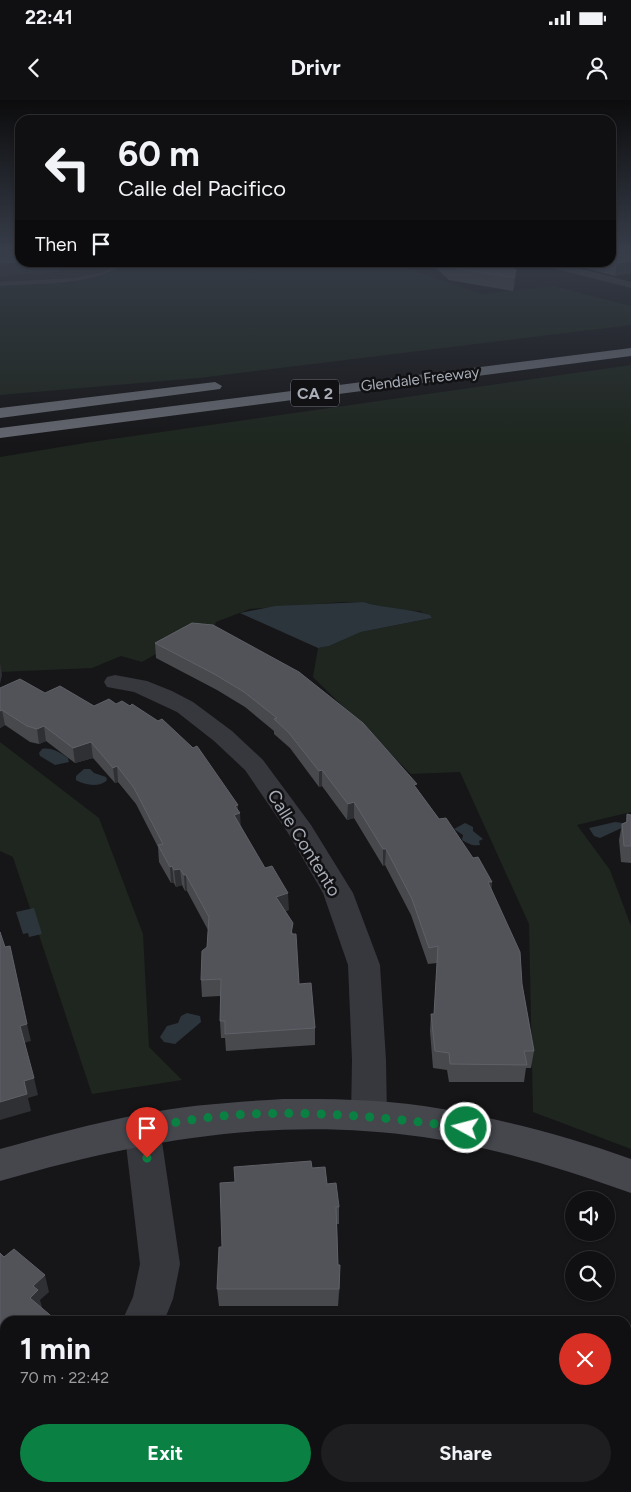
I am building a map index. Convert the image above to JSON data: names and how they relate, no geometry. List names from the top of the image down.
{
  "streets": {
    "highway": ["Glendale Freeway", "CA 2"],
    "street": ["Calle Contento"]
  },
  "page": {
    "status": "22:41",
    "header": "Drivr",
    "turn": ["60 m", "Calle del Pacifico"],
    "then": "Then",
    "heading": ["1 min", "70 m · 22:42"],
    "buttons": ["Exit", "Share"]
  }
}
